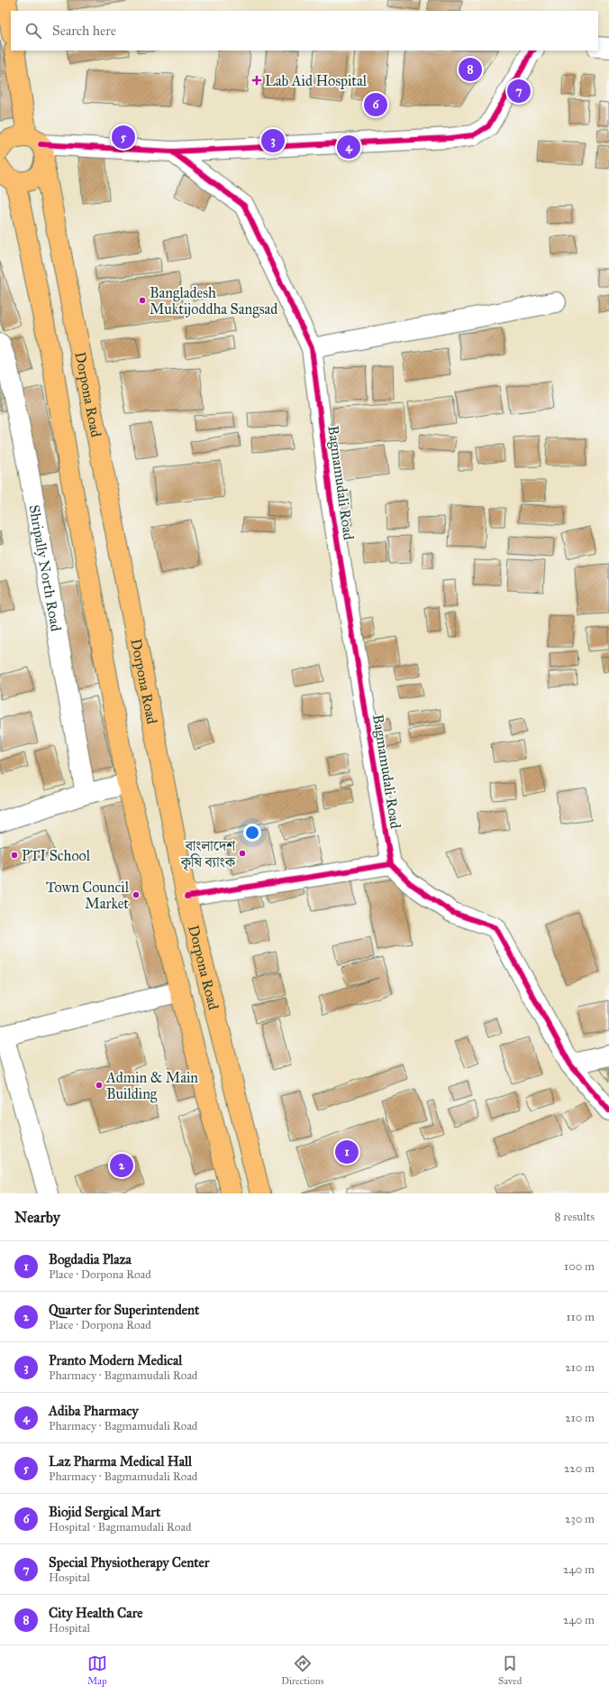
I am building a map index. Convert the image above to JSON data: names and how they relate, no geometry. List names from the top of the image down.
{
  "streets": {
    "main road": ["Dorpona Road"],
    "street": ["Bagmamudali Road", "Shripally North Road"]
  },
  "places": {
    "health": ["Lab Aid Hospital"],
    "other": [
      "Bangladesh Muktijoddha Sangsad",
      "বাংলাদেশ কৃষি ব্যাংক",
      "PTI School",
      "Town Council Market",
      "Admin & Main Building"
    ]
  },
  "page": {
    "search": "Search here",
    "pins": [
      "8",
      "7",
      "6",
      "5",
      "3",
      "4",
      "1",
      "2"
    ],
    "heading": ["Nearby", "8 results"],
    "list": [
      {
        "mark": "1",
        "name": "Bogdadia Plaza",
        "note": "Place · Dorpona Road",
        "value": "100 m"
      },
      {
        "mark": "2",
        "name": "Quarter for Superintendent",
        "note": "Place · Dorpona Road",
        "value": "110 m"
      },
      {
        "mark": "3",
        "name": "Pranto Modern Medical",
        "note": "Pharmacy · Bagmamudali Road",
        "value": "210 m"
      },
      {
        "mark": "4",
        "name": "Adiba Pharmacy",
        "note": "Pharmacy · Bagmamudali Road",
        "value": "210 m"
      },
      {
        "mark": "5",
        "name": "Laz Pharma Medical Hall",
        "note": "Pharmacy · Bagmamudali Road",
        "value": "220 m"
      },
      {
        "mark": "6",
        "name": "Biojid Sergical Mart",
        "note": "Hospital · Bagmamudali Road",
        "value": "230 m"
      },
      {
        "mark": "7",
        "name": "Special Physiotherapy Center",
        "note": "Hospital",
        "value": "240 m"
      },
      {
        "mark": "8",
        "name": "City Health Care",
        "note": "Hospital",
        "value": "240 m"
      }
    ],
    "nav": ["Map", "Directions", "Saved"]
  }
}
